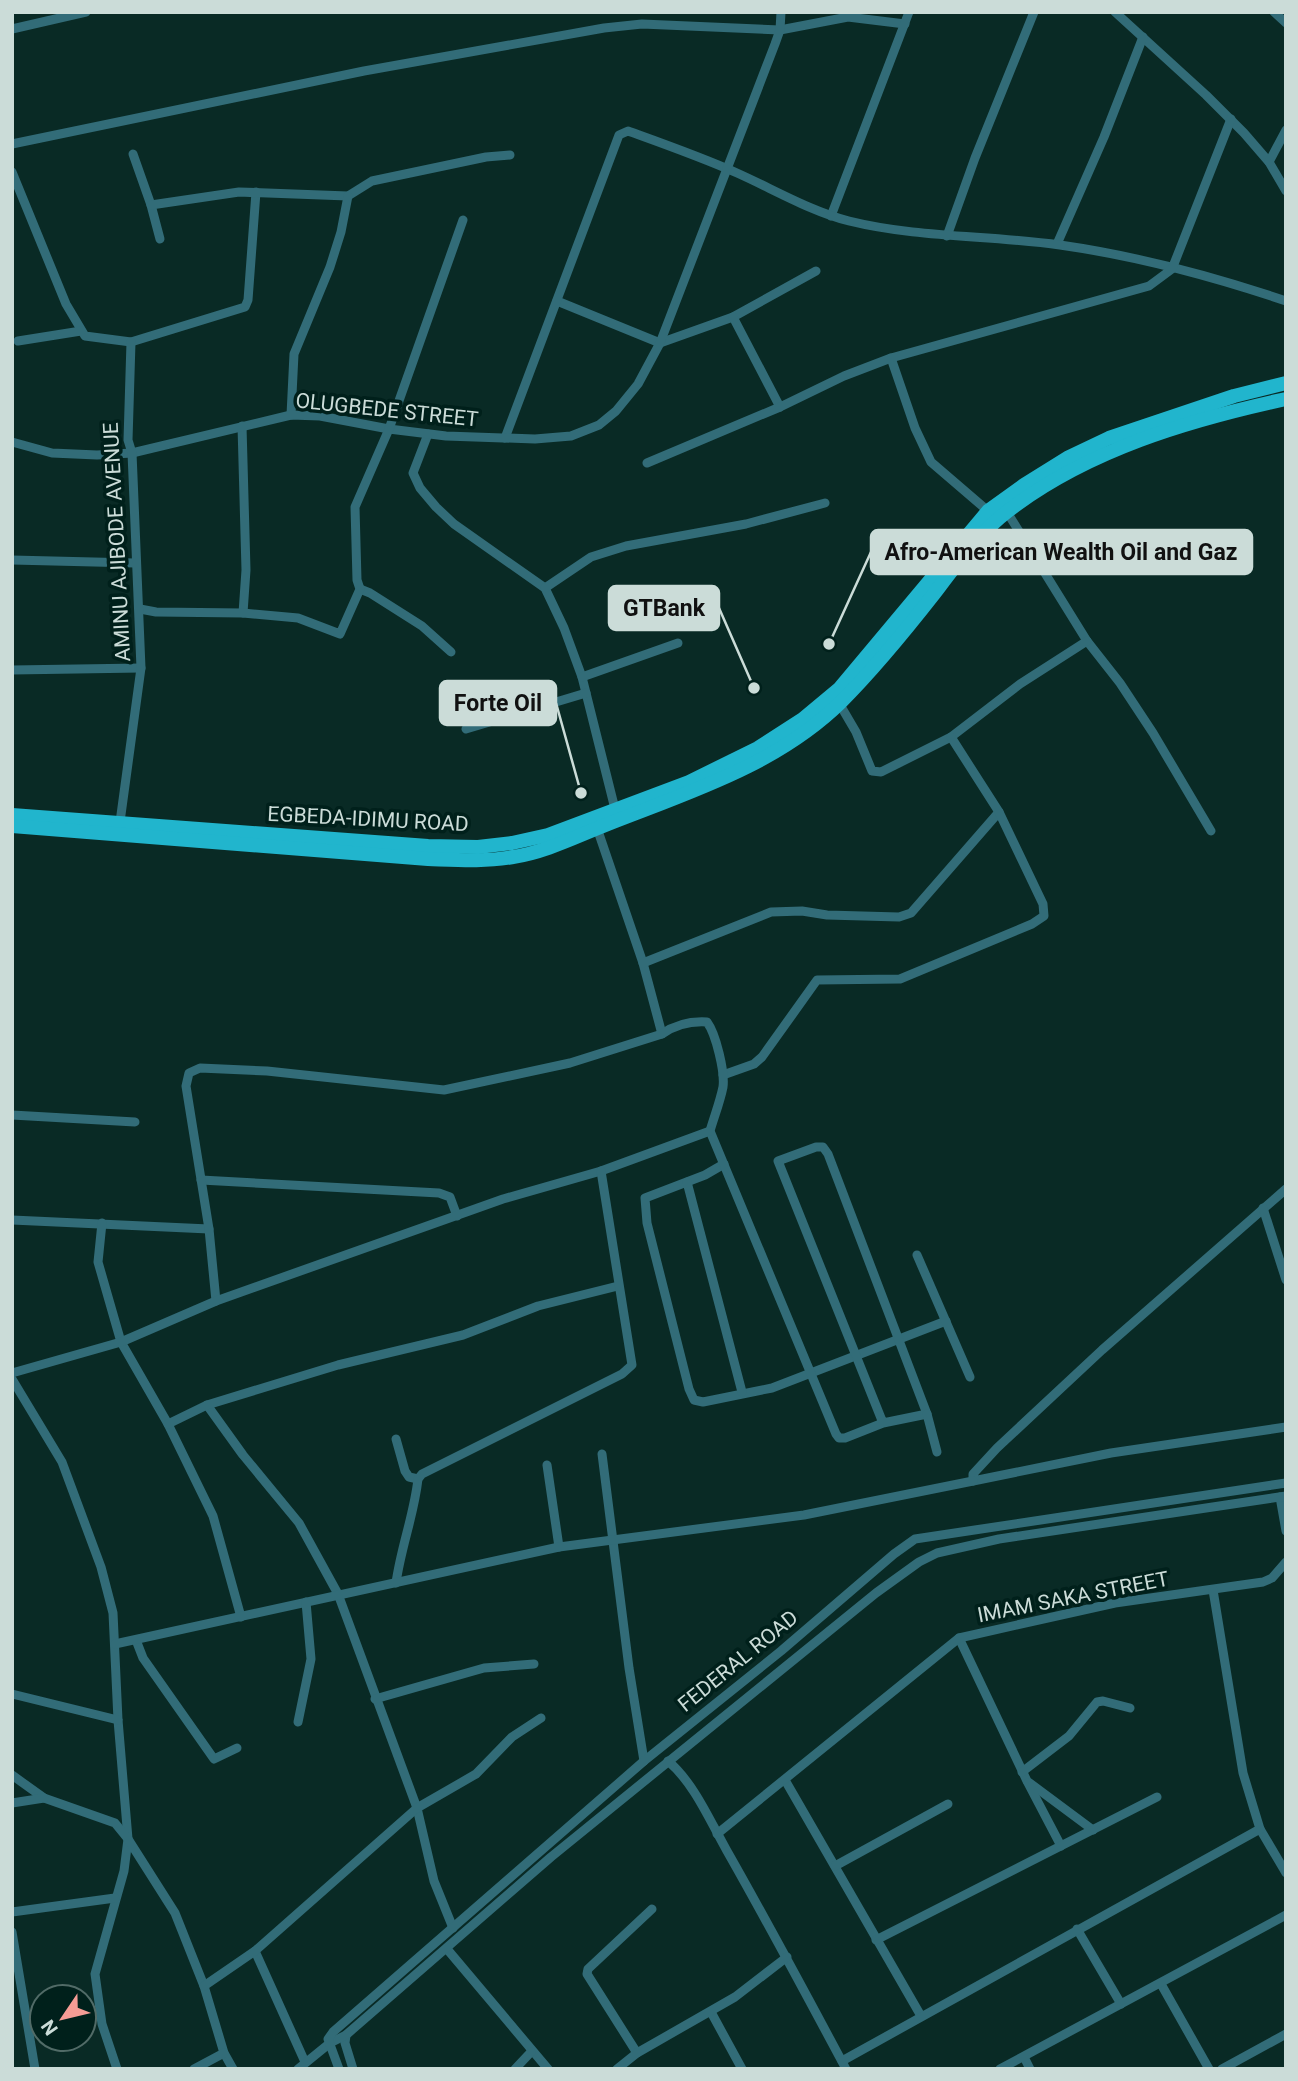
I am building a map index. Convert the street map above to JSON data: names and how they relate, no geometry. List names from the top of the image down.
{
  "streets": {
    "main road": ["EGBEDA-IDIMU ROAD"],
    "street": [
      "OLUGBEDE STREET",
      "AMINU AJIBODE AVENUE",
      "IMAM SAKA STREET",
      "FEDERAL ROAD"
    ]
  },
  "crossings": [
    ["OLUGBEDE STREET", "AMINU AJIBODE AVENUE"],
    ["AMINU AJIBODE AVENUE", "EGBEDA-IDIMU ROAD"]
  ],
  "places": ["Afro-American Wealth Oil and Gaz", "GTBank", "Forte Oil"],
  "north": "bottom left"
}
